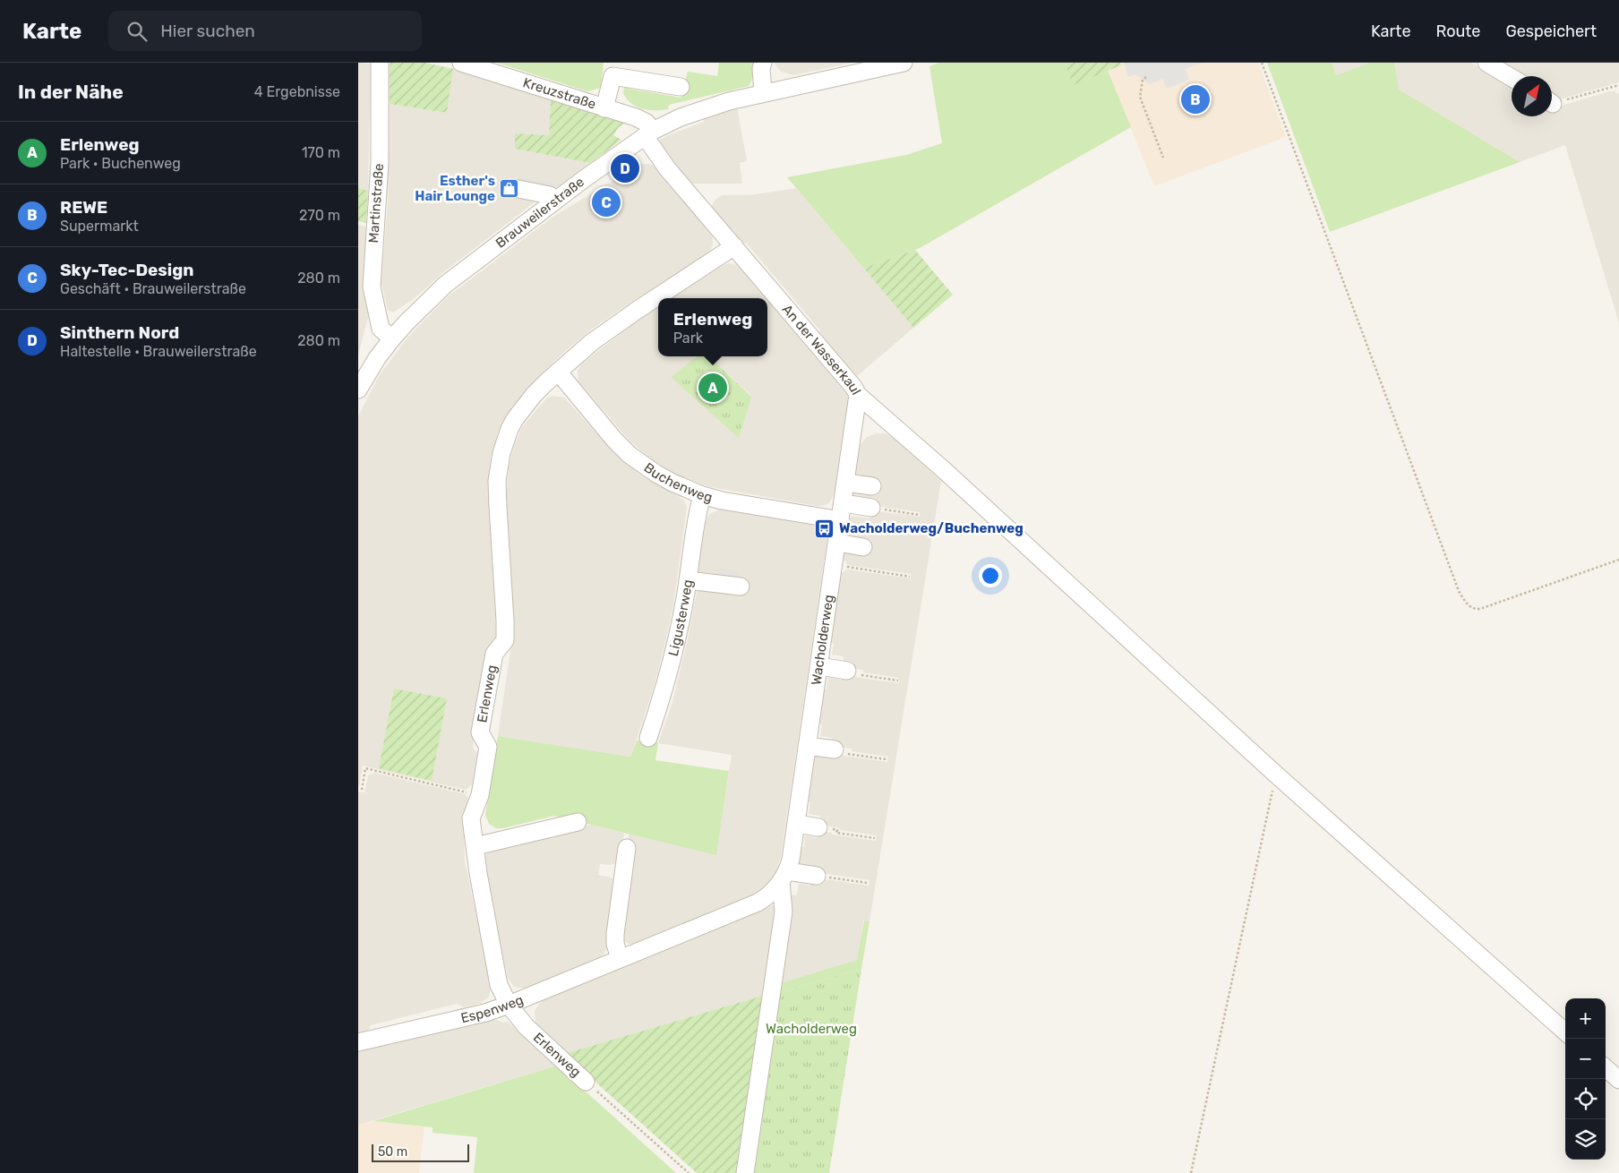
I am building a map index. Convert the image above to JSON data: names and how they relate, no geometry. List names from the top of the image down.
{
  "streets": {
    "street": [
      "Kreuzstraße",
      "Martinstraße",
      "Brauweilerstraße",
      "An der Wasserkaul",
      "Buchenweg",
      "Ligusterweg",
      "Wacholderweg",
      "Erlenweg",
      "Espenweg"
    ]
  },
  "crossings": [
    ["Kreuzstraße", "Brauweilerstraße"],
    ["Kreuzstraße", "An der Wasserkaul"],
    ["Martinstraße", "Brauweilerstraße"],
    ["Brauweilerstraße", "An der Wasserkaul"],
    ["An der Wasserkaul", "Wacholderweg"],
    ["An der Wasserkaul", "Erlenweg"],
    ["Buchenweg", "Ligusterweg"],
    ["Buchenweg", "Wacholderweg"],
    ["Buchenweg", "Erlenweg"],
    ["Wacholderweg", "Espenweg"],
    ["Erlenweg", "Espenweg"]
  ],
  "parks": ["Wacholderweg"],
  "places": {
    "shop": ["Esther's Hair Lounge"],
    "bus stop": ["Wacholderweg/Buchenweg"]
  },
  "scale_bar": "50 m",
  "north": "top right",
  "page": {
    "header": "Karte",
    "search": "Hier suchen",
    "nav": ["Karte", "Route", "Gespeichert"],
    "heading": ["In der Nähe", "4 Ergebnisse"],
    "pins": [
      "B",
      "D",
      "C",
      "A"
    ],
    "list": [
      {
        "mark": "A",
        "name": "Erlenweg",
        "note": "Park · Buchenweg",
        "value": "170 m"
      },
      {
        "mark": "B",
        "name": "REWE",
        "note": "Supermarkt",
        "value": "270 m"
      },
      {
        "mark": "C",
        "name": "Sky-Tec-Design",
        "note": "Geschäft · Brauweilerstraße",
        "value": "280 m"
      },
      {
        "mark": "D",
        "name": "Sinthern Nord",
        "note": "Haltestelle · Brauweilerstraße",
        "value": "280 m"
      }
    ],
    "popup": ["Erlenweg", "Park"],
    "map_buttons": ["+", "−"],
    "scale": "50 m"
  }
}
